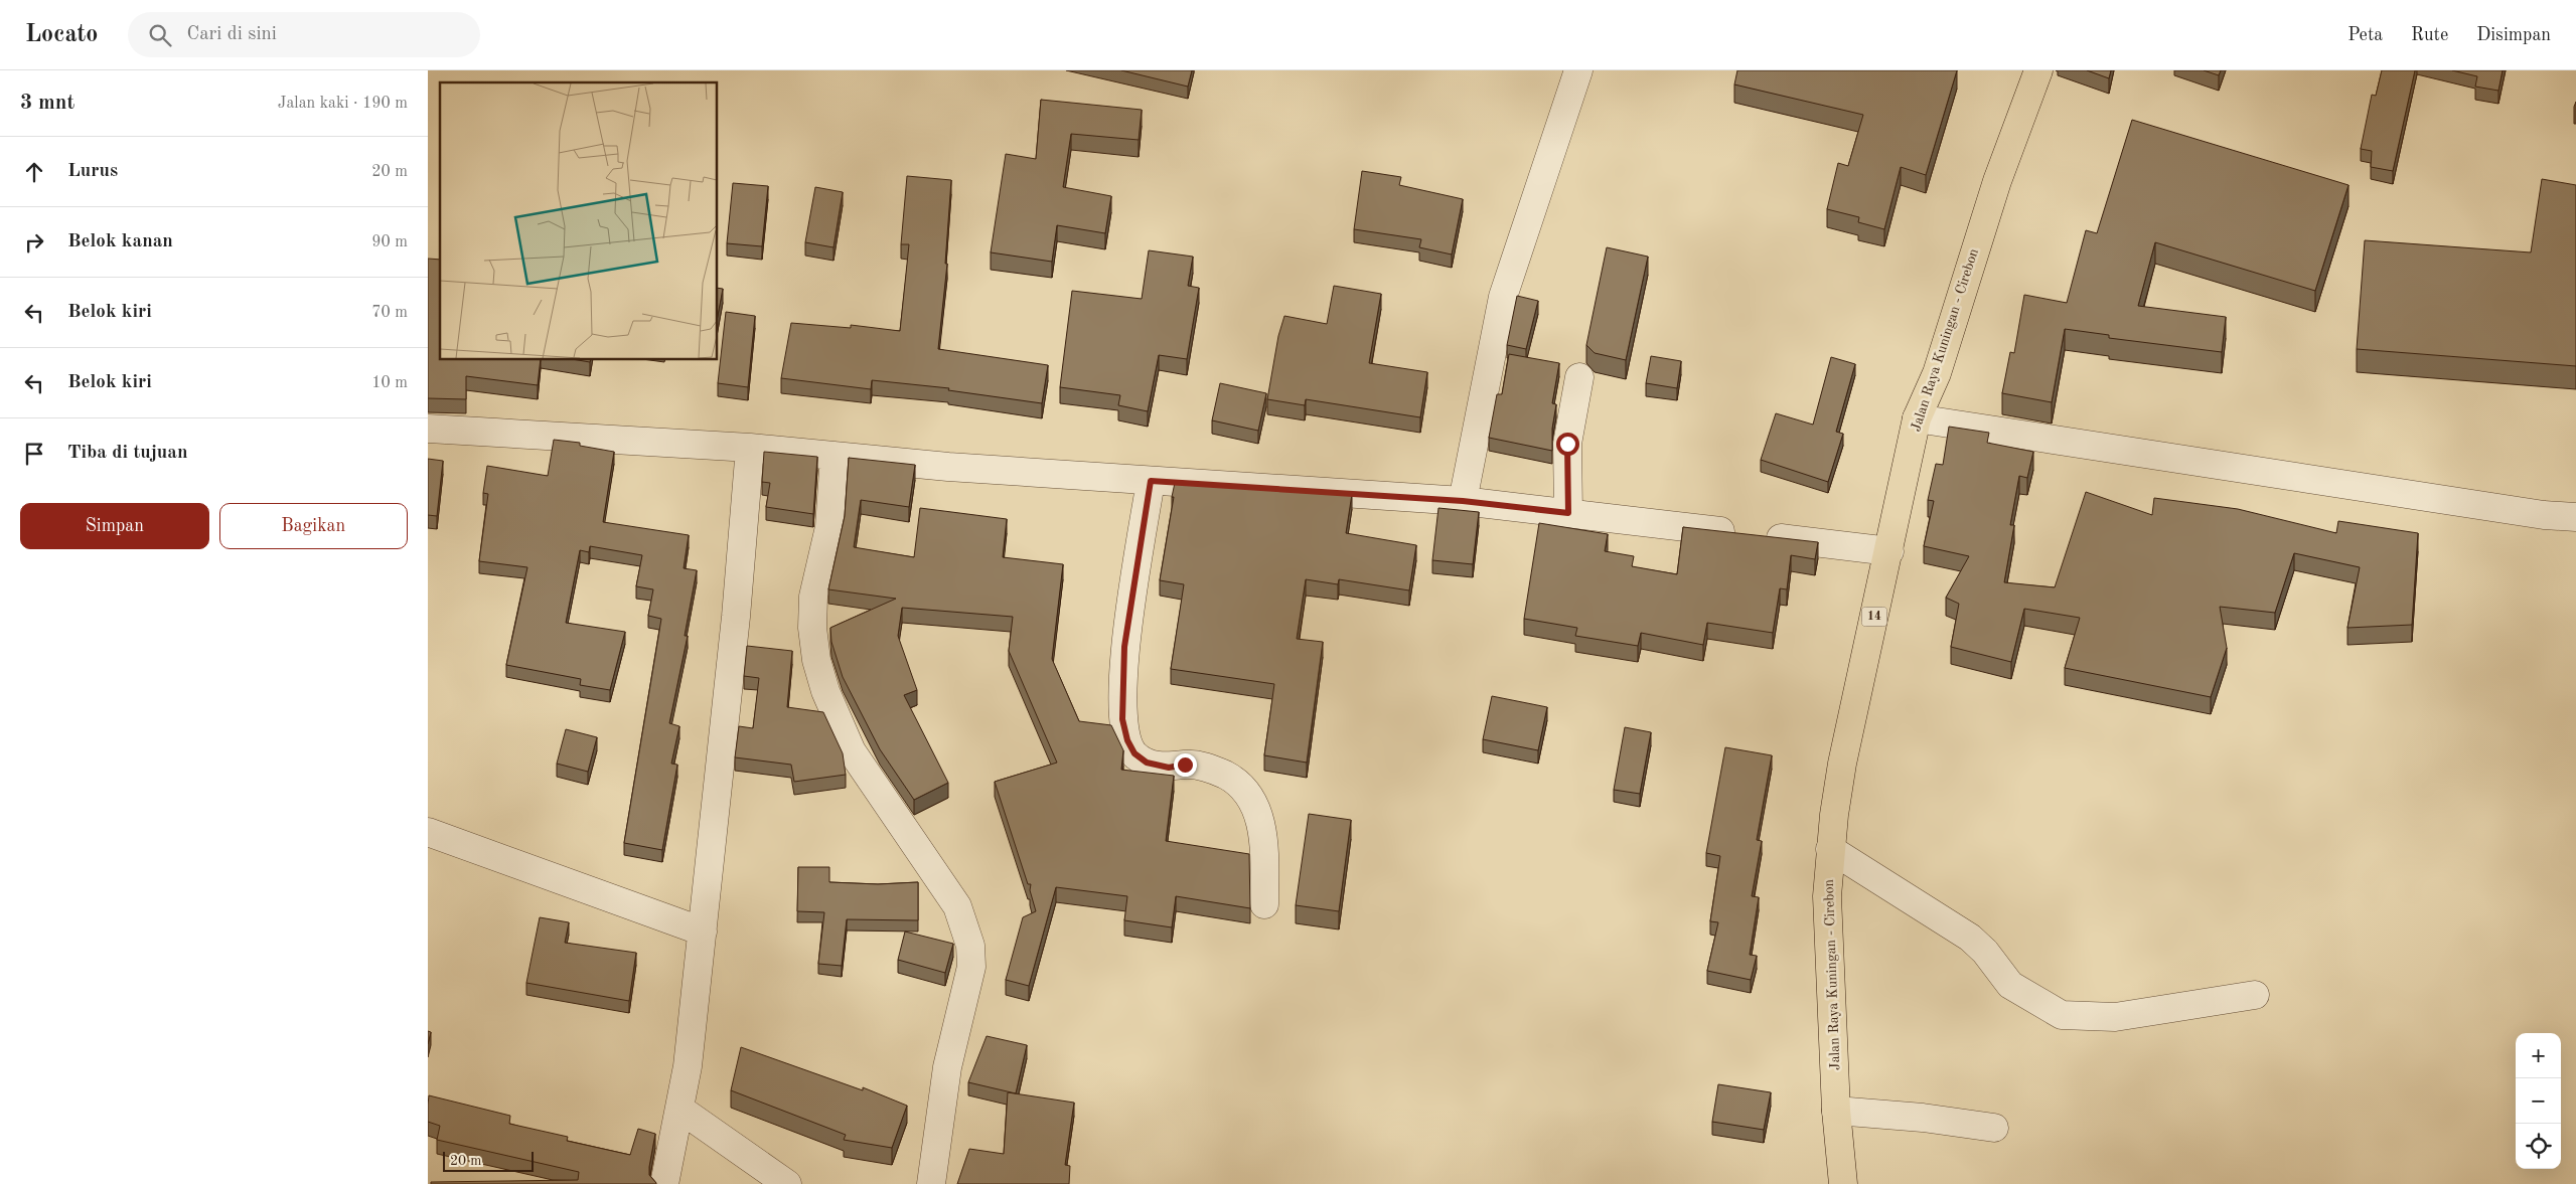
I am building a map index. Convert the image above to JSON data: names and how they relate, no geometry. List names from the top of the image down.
{
  "streets": {
    "highway": ["Jalan Raya Kuningan - Cirebon", "14"]
  },
  "scale_bar": "20 m",
  "page": {
    "header": "Locato",
    "search": "Cari di sini",
    "nav": ["Peta", "Rute", "Disimpan"],
    "heading": ["3 mnt", "Jalan kaki · 190 m"],
    "list": [
      ["Lurus", "20 m"],
      ["Belok kanan", "90 m"],
      ["Belok kiri", "70 m"],
      ["Belok kiri", "10 m"],
      "Tiba di tujuan"
    ],
    "buttons": ["Simpan", "Bagikan"],
    "map_buttons": ["+", "−"],
    "scale": "20 m"
  }
}
